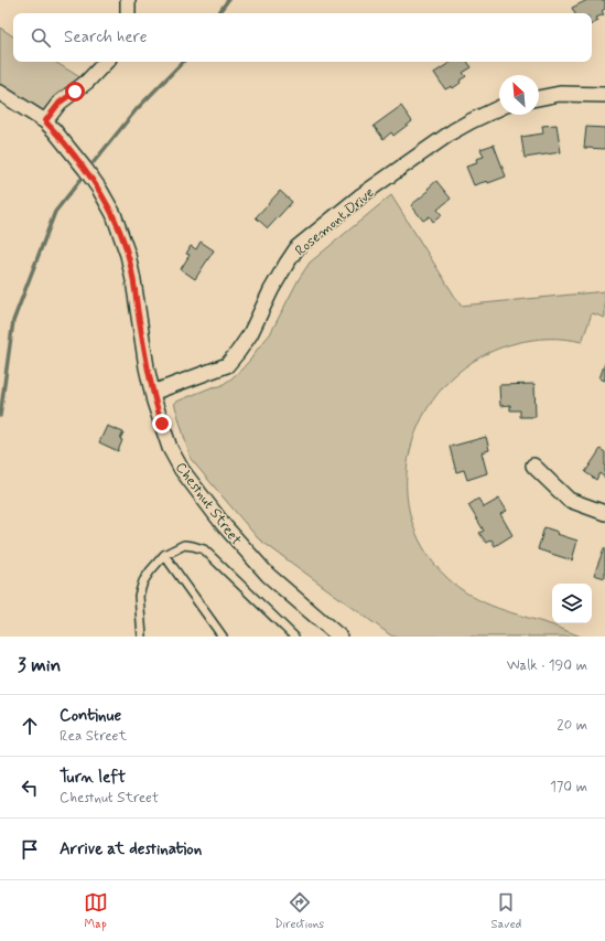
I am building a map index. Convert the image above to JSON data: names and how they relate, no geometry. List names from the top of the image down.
{
  "streets": {
    "street": ["Rosemont Drive", "Chestnut Street"]
  },
  "crossings": [
    ["Rosemont Drive", "Chestnut Street"]
  ],
  "north": "top left",
  "page": {
    "search": "Search here",
    "heading": ["3 min", "Walk · 190 m"],
    "list": [
      ["Continue", "Rea Street", "20 m"],
      ["Turn left", "Chestnut Street", "170 m"],
      "Arrive at destination"
    ],
    "nav": ["Map", "Directions", "Saved"]
  }
}
